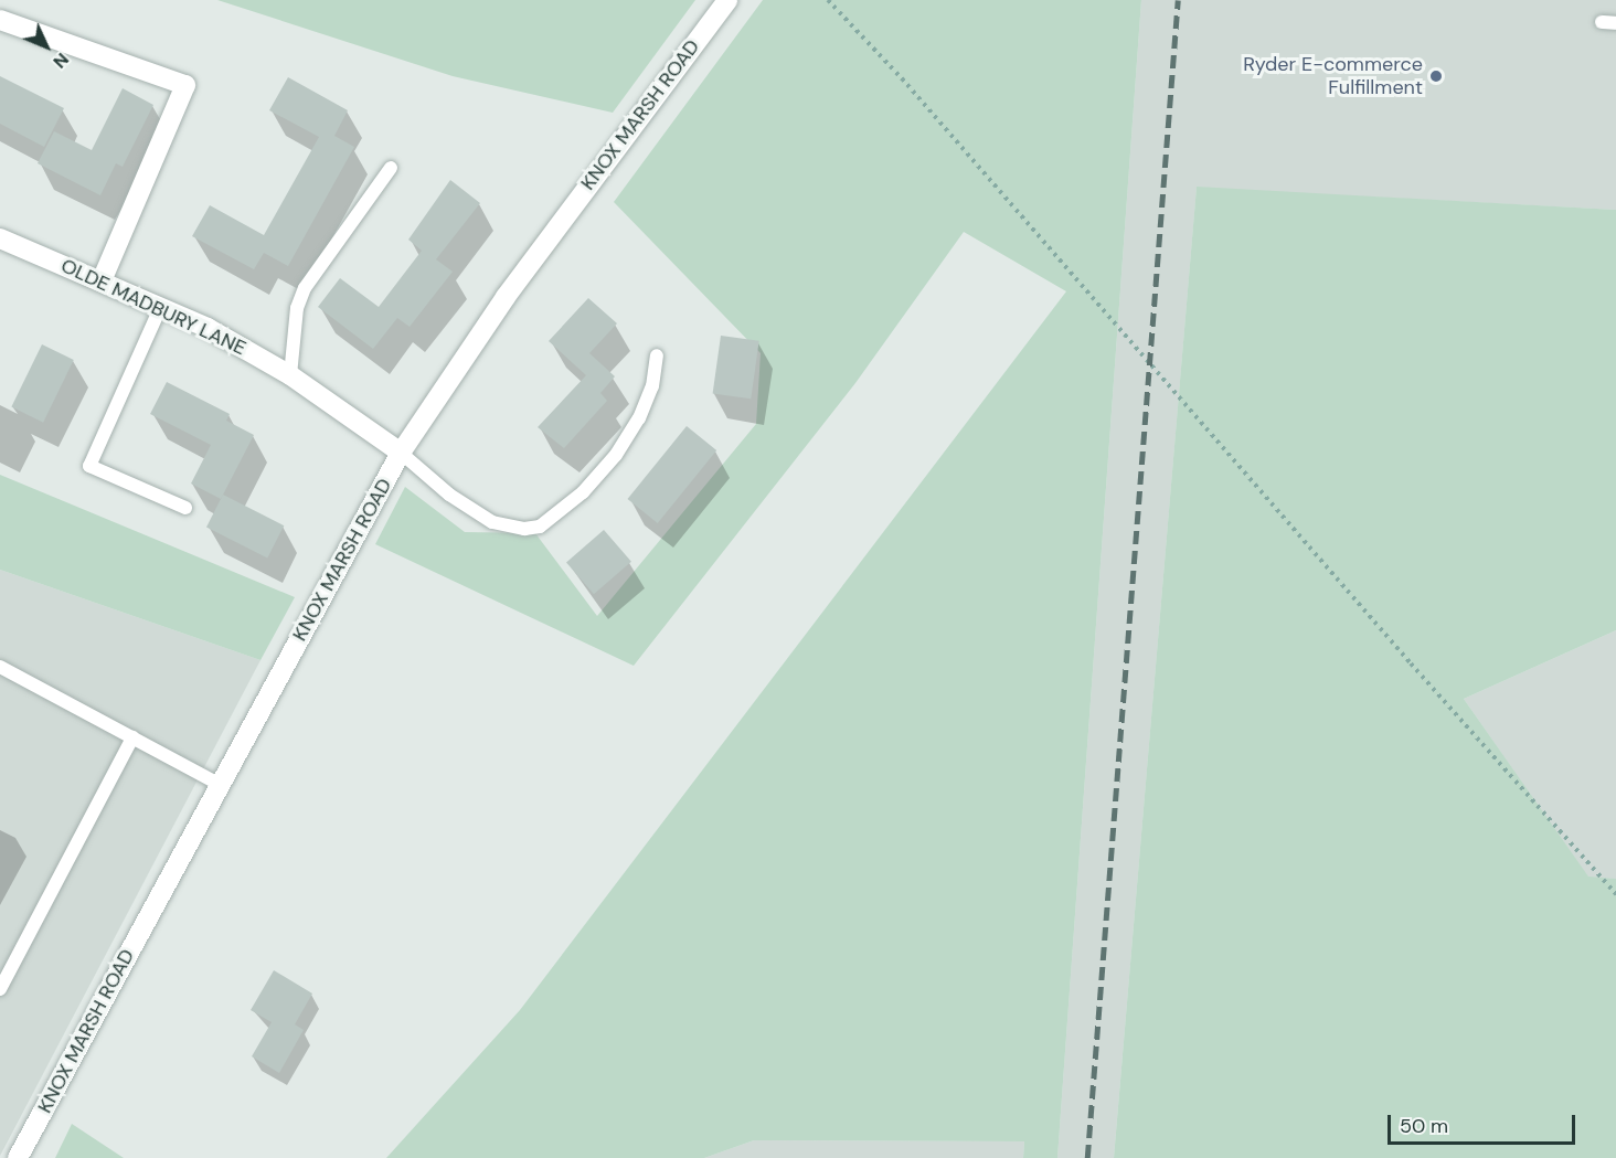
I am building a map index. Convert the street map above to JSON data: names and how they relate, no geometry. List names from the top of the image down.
{
  "streets": {
    "main road": ["KNOX MARSH ROAD", "OLDE MADBURY LANE"]
  },
  "crossings": [
    ["KNOX MARSH ROAD", "OLDE MADBURY LANE"]
  ],
  "places": ["Ryder E-commerce Fulfillment"],
  "scale_bar": "50 m",
  "north": "bottom right"
}
